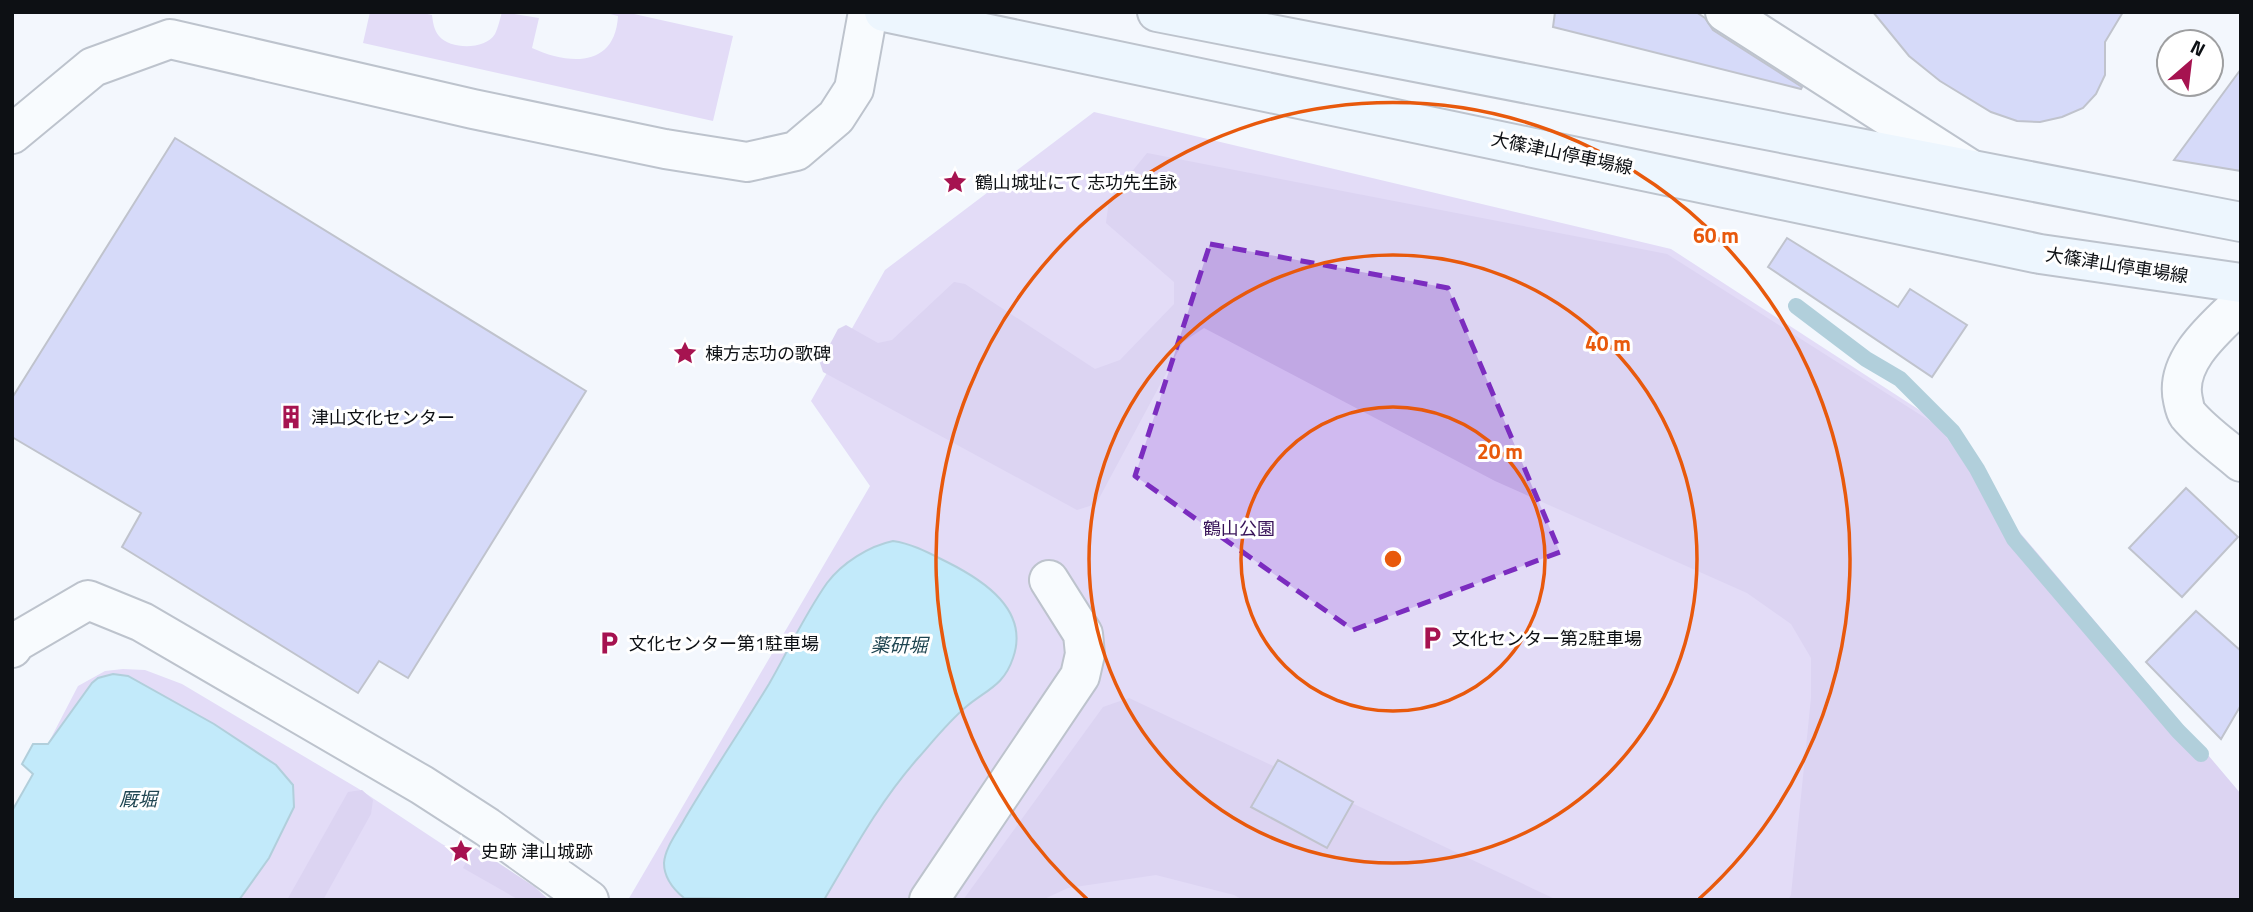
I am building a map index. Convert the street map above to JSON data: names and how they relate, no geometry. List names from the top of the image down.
{
  "streets": {
    "main road": ["大篠津山停車場線"]
  },
  "water": ["薬研堀", "厩堀"],
  "parks": ["鶴山公園"],
  "places": {
    "place": ["鶴山城址にて 志功先生詠", "棟方志功の歌碑", "史跡 津山城跡"],
    "building": ["津山文化センター"],
    "parking": ["文化センター第2駐車場", "文化センター第1駐車場"]
  },
  "north": "top right",
  "rings": ["60 m", "40 m", "20 m"]
}
